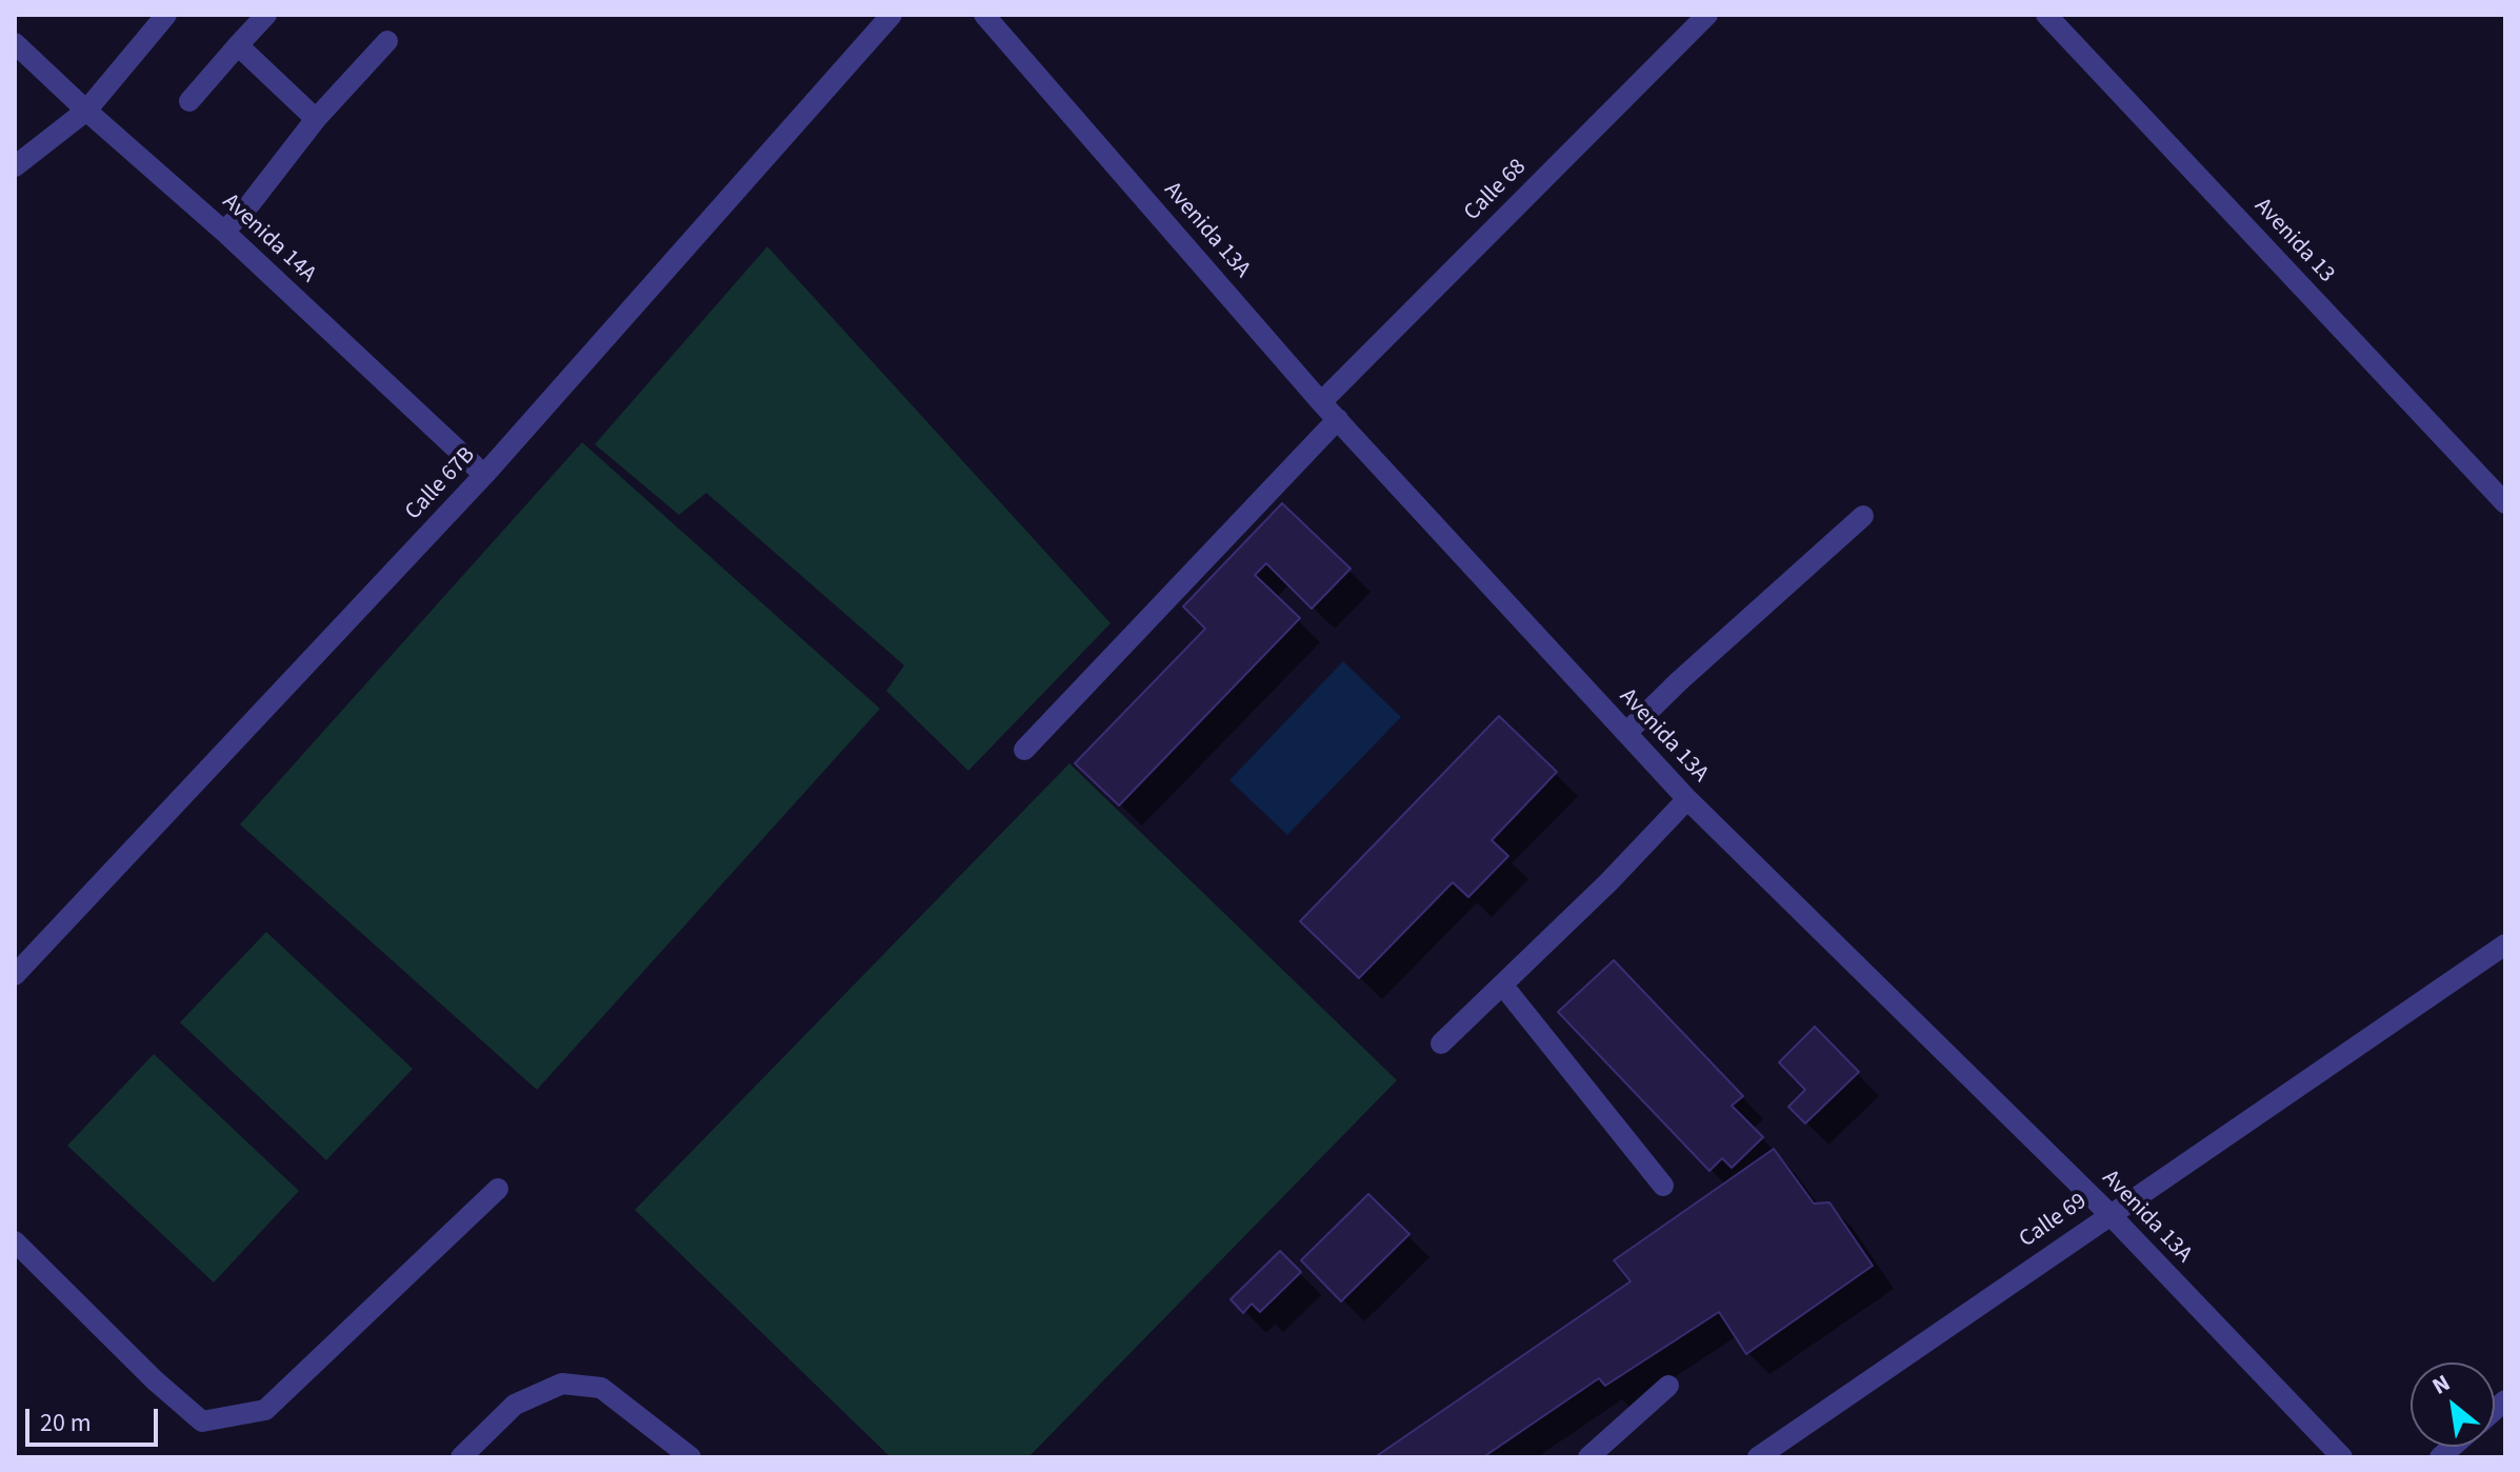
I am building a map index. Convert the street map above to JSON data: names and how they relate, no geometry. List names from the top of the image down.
{
  "streets": {
    "street": [
      "Calle 68",
      "Avenida 13A",
      "Avenida 14A",
      "Avenida 13",
      "Calle 67B",
      "Calle 69"
    ]
  },
  "crossings": [
    ["Calle 68", "Avenida 13A"],
    ["Avenida 13A", "Calle 69"],
    ["Avenida 14A", "Calle 67B"]
  ],
  "scale_bar": "20 m",
  "north": "top left"
}
